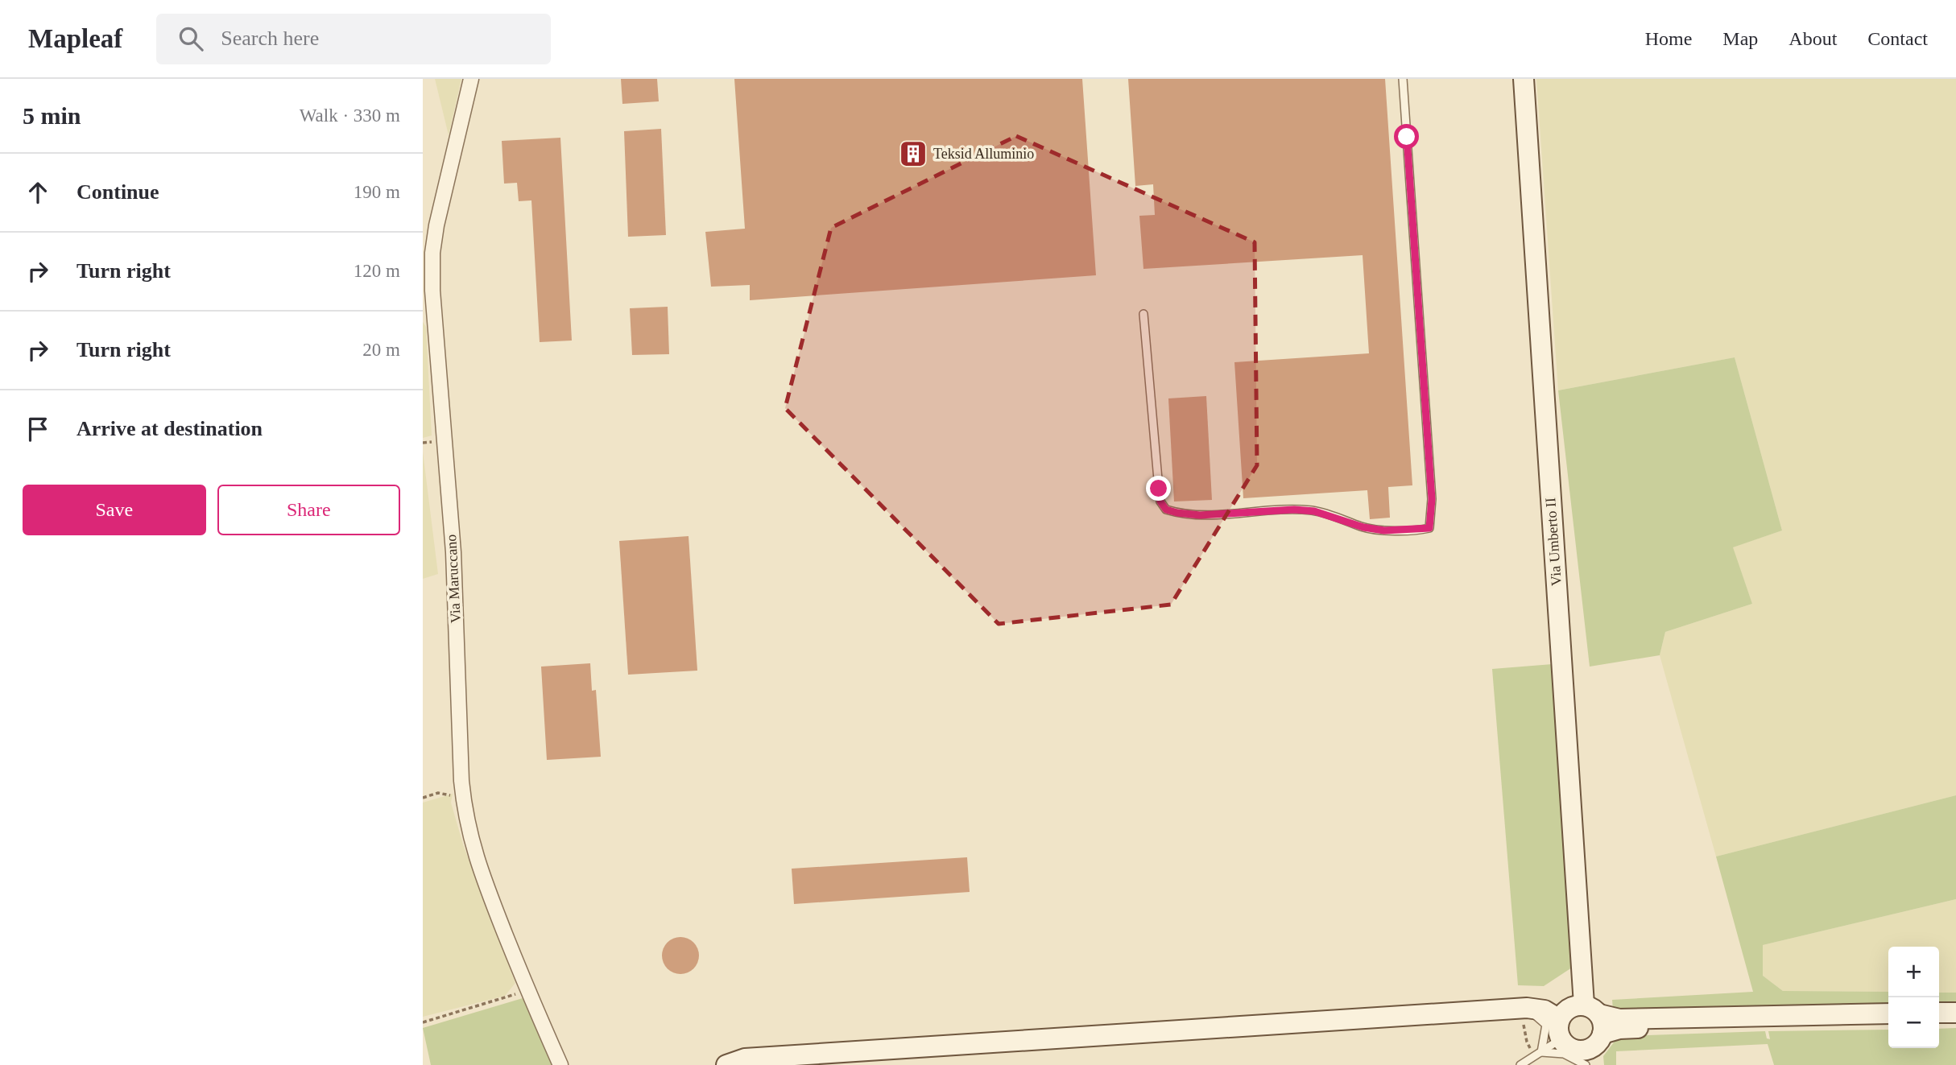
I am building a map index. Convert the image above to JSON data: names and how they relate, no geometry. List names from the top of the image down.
{
  "streets": {
    "street": ["Via Umberto II", "Via Maruccano"]
  },
  "places": {
    "building": ["Teksid Alluminio"]
  },
  "page": {
    "header": "Mapleaf",
    "search": "Search here",
    "nav": [
      "Home",
      "Map",
      "About",
      "Contact"
    ],
    "heading": ["5 min", "Walk · 330 m"],
    "list": [
      ["Continue", "190 m"],
      ["Turn right", "120 m"],
      ["Turn right", "20 m"],
      "Arrive at destination"
    ],
    "buttons": ["Save", "Share"],
    "map_buttons": ["+", "−"]
  }
}
